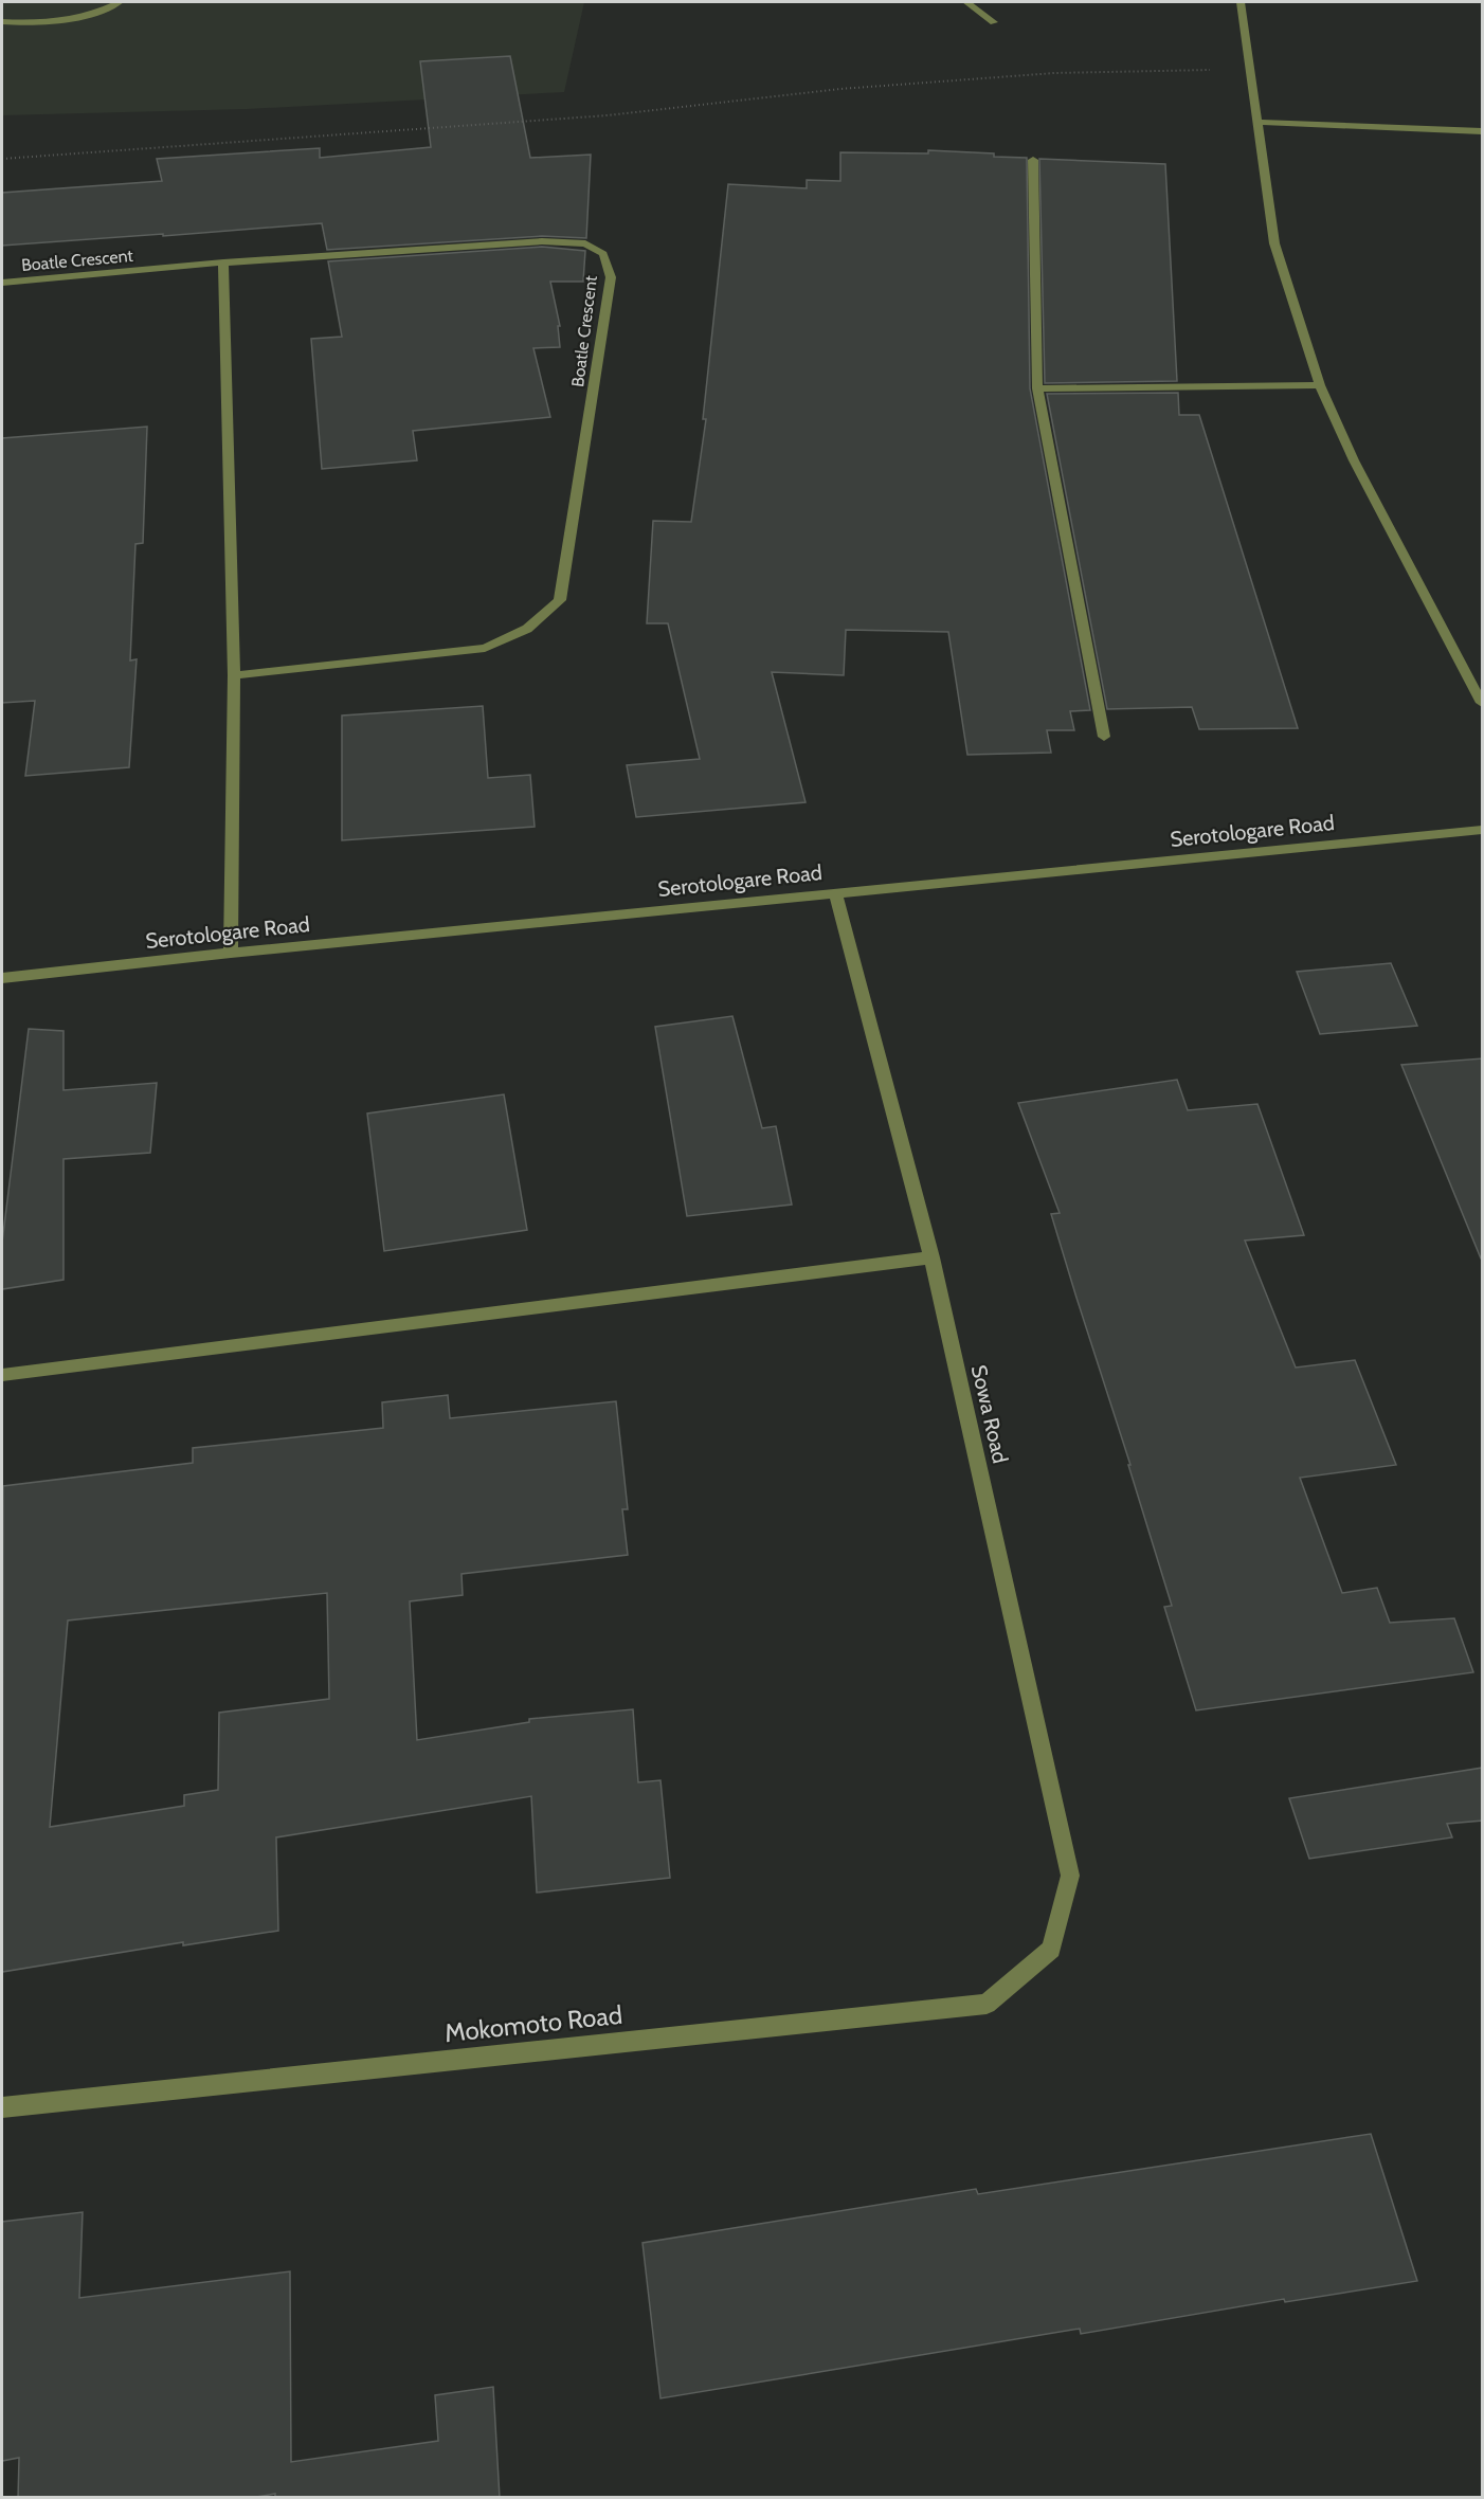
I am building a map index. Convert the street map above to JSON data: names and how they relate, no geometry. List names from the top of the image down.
{
  "streets": {
    "street": [
      "Boatle Crescent",
      "Serotologare Road",
      "Sowa Road",
      "Mokomoto Road"
    ]
  },
  "crossings": [
    ["Serotologare Road", "Sowa Road"],
    ["Sowa Road", "Mokomoto Road"]
  ]
}
